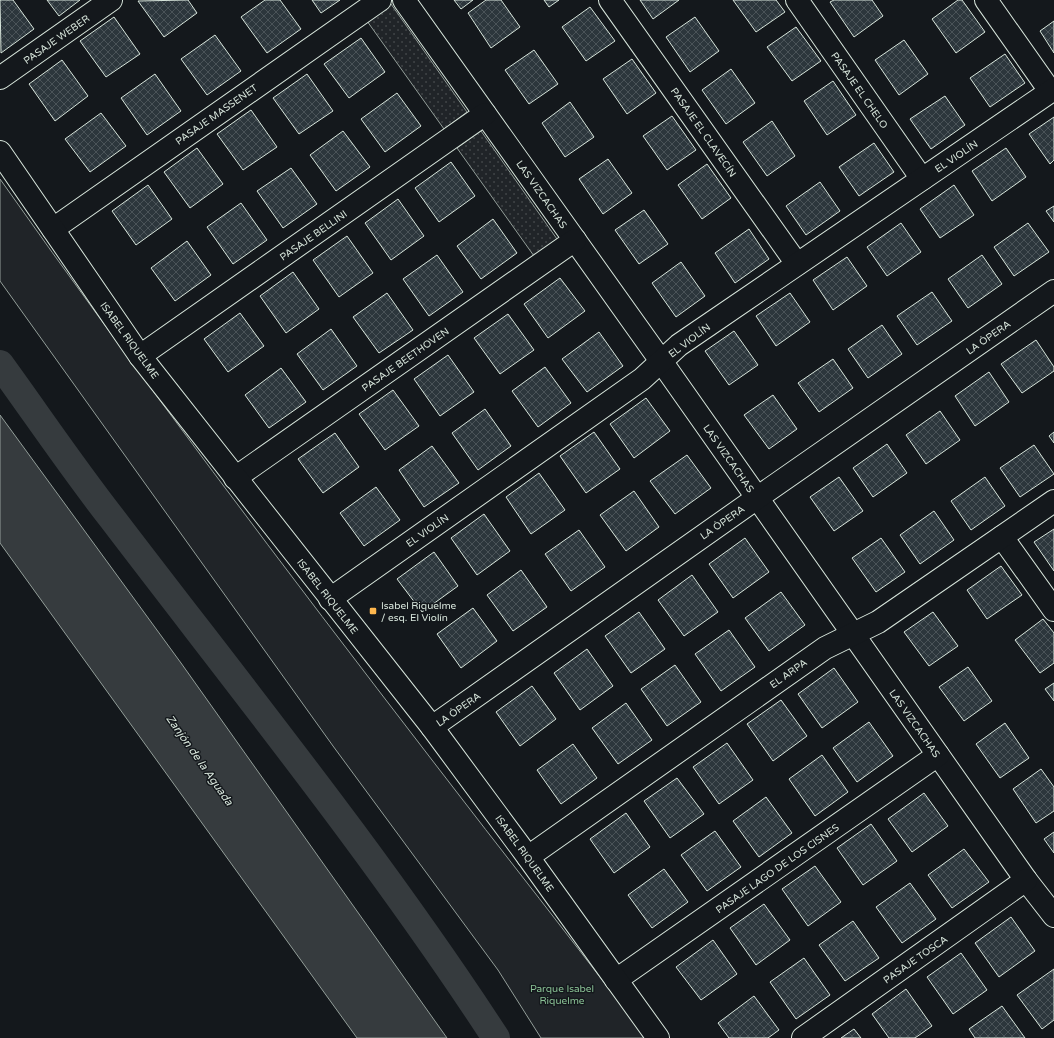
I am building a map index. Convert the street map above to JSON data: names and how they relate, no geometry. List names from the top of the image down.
{
  "streets": {
    "street": [
      "PASAJE WEBER",
      "PASAJE EL CHELO",
      "PASAJE MASSENET",
      "PASAJE EL CLAVECÍN",
      "EL VIOLÍN",
      "LAS VIZCACHAS",
      "PASAJE BELLINI",
      "LA ÓPERA",
      "ISABEL RIQUELME",
      "PASAJE BEETHOVEN",
      "EL ARPA",
      "PASAJE LAGO DE LOS CISNES",
      "PASAJE TOSCA"
    ]
  },
  "crossings": [
    ["PASAJE EL CHELO", "EL VIOLÍN"],
    ["PASAJE MASSENET", "ISABEL RIQUELME"],
    ["PASAJE EL CLAVECÍN", "EL VIOLÍN"],
    ["EL VIOLÍN", "LAS VIZCACHAS"],
    ["EL VIOLÍN", "ISABEL RIQUELME"],
    ["LAS VIZCACHAS", "PASAJE BELLINI"],
    ["LAS VIZCACHAS", "LA ÓPERA"],
    ["LAS VIZCACHAS", "PASAJE BEETHOVEN"],
    ["LAS VIZCACHAS", "EL ARPA"],
    ["LAS VIZCACHAS", "PASAJE LAGO DE LOS CISNES"],
    ["LAS VIZCACHAS", "PASAJE TOSCA"],
    ["PASAJE BELLINI", "ISABEL RIQUELME"],
    ["LA ÓPERA", "ISABEL RIQUELME"],
    ["ISABEL RIQUELME", "PASAJE BEETHOVEN"],
    ["ISABEL RIQUELME", "EL ARPA"],
    ["ISABEL RIQUELME", "PASAJE LAGO DE LOS CISNES"]
  ],
  "water": ["Zanjón de la Aguada"],
  "parks": ["Parque Isabel Riquelme"],
  "places": {
    "transit": ["Isabel Riquelme / esq. El Violín"]
  }
}
